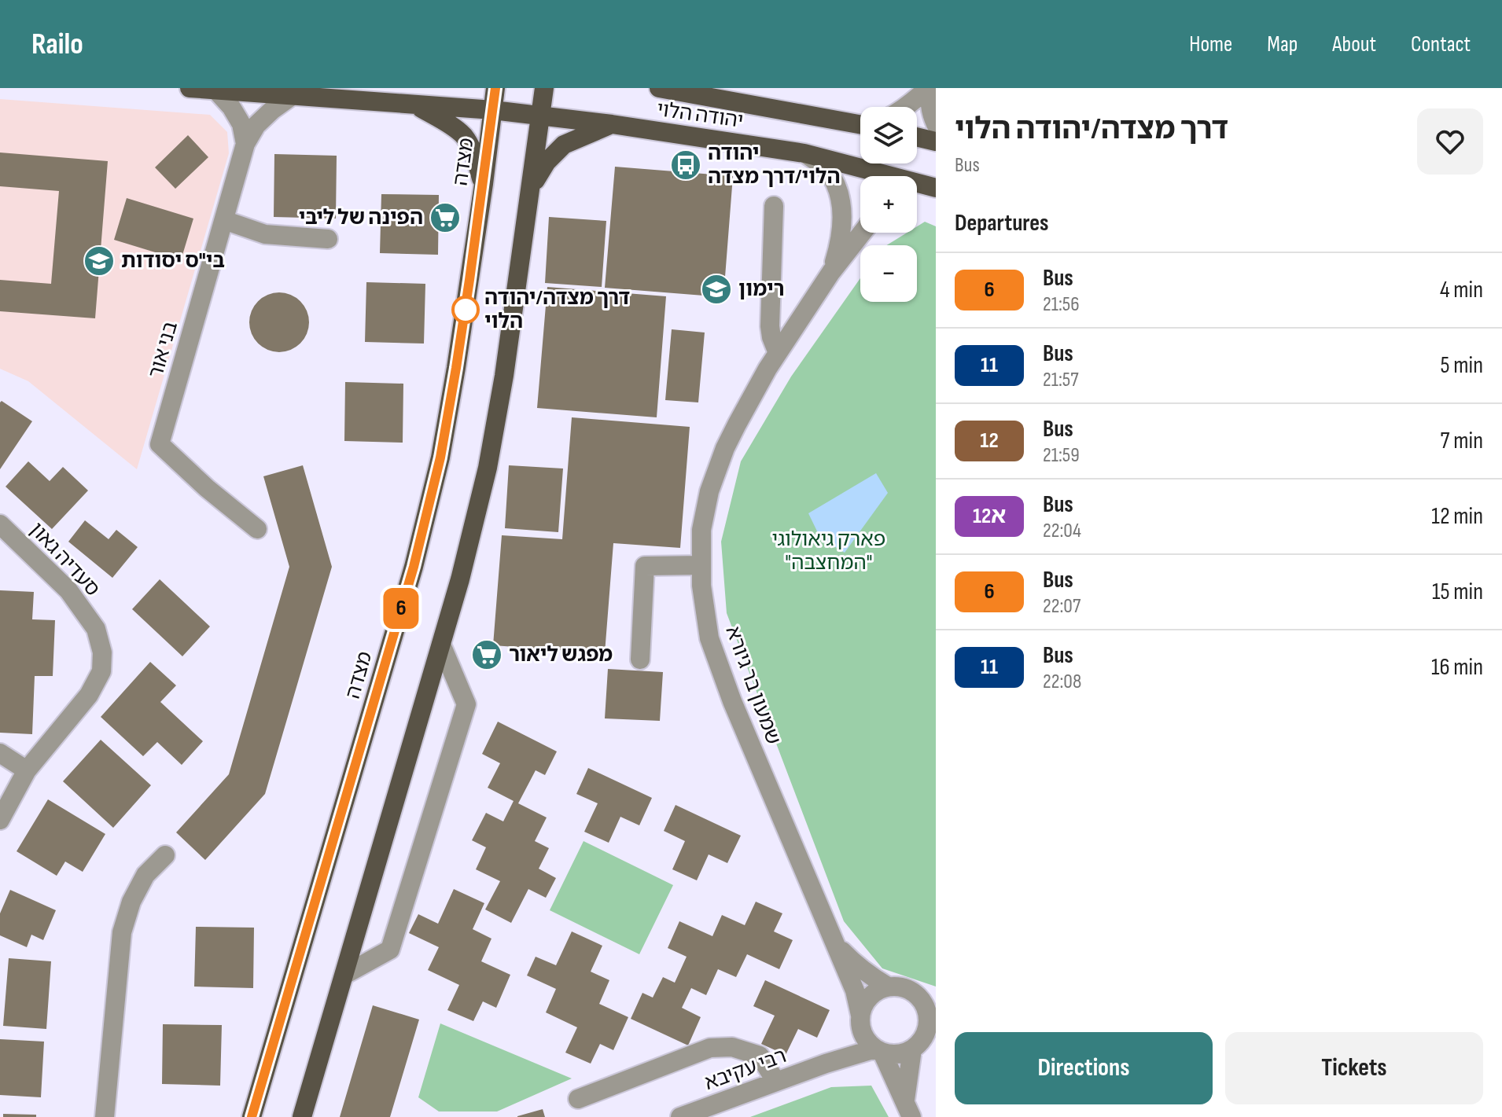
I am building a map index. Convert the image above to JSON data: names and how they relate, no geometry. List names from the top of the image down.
{
  "streets": {
    "main road": ["יהודה הלוי", "מצדה"],
    "street": [
      "בני אור",
      "סעדיה גאון",
      "שמעון בר גיורא",
      "רבי עקיבא"
    ]
  },
  "crossings": [
    ["יהודה הלוי", "מצדה"],
    ["יהודה הלוי", "בני אור"],
    ["יהודה הלוי", "שמעון בר גיורא"],
    ["שמעון בר גיורא", "רבי עקיבא"]
  ],
  "parks": ["פארק גיאולוגי \"המחצבה\""],
  "places": {
    "bus stop": ["יהודה הלוי/דרך מצדה"],
    "supermarket": ["הפינה של ליבי", "מפגש ליאור"],
    "school or university": ["בי\"ס יסודות", "רימון"],
    "other": ["דרך מצדה/יהודה הלוי"]
  },
  "lines": ["bus line 6"],
  "page": {
    "header": "Railo",
    "nav": [
      "Home",
      "Map",
      "About",
      "Contact"
    ],
    "on_map": "6",
    "heading": [
      ["דרך מצדה/יהודה הלוי", "Bus"],
      "Departures"
    ],
    "map_buttons": ["+", "−"],
    "list": [
      {
        "mark": "6",
        "name": "Bus",
        "note": "21:56",
        "value": "4 min"
      },
      {
        "mark": "11",
        "name": "Bus",
        "note": "21:57",
        "value": "5 min"
      },
      {
        "mark": "12",
        "name": "Bus",
        "note": "21:59",
        "value": "7 min"
      },
      {
        "mark": "12א",
        "name": "Bus",
        "note": "22:04",
        "value": "12 min"
      },
      {
        "mark": "6",
        "name": "Bus",
        "note": "22:07",
        "value": "15 min"
      },
      {
        "mark": "11",
        "name": "Bus",
        "note": "22:08",
        "value": "16 min"
      }
    ],
    "buttons": ["Directions", "Tickets"]
  }
}
